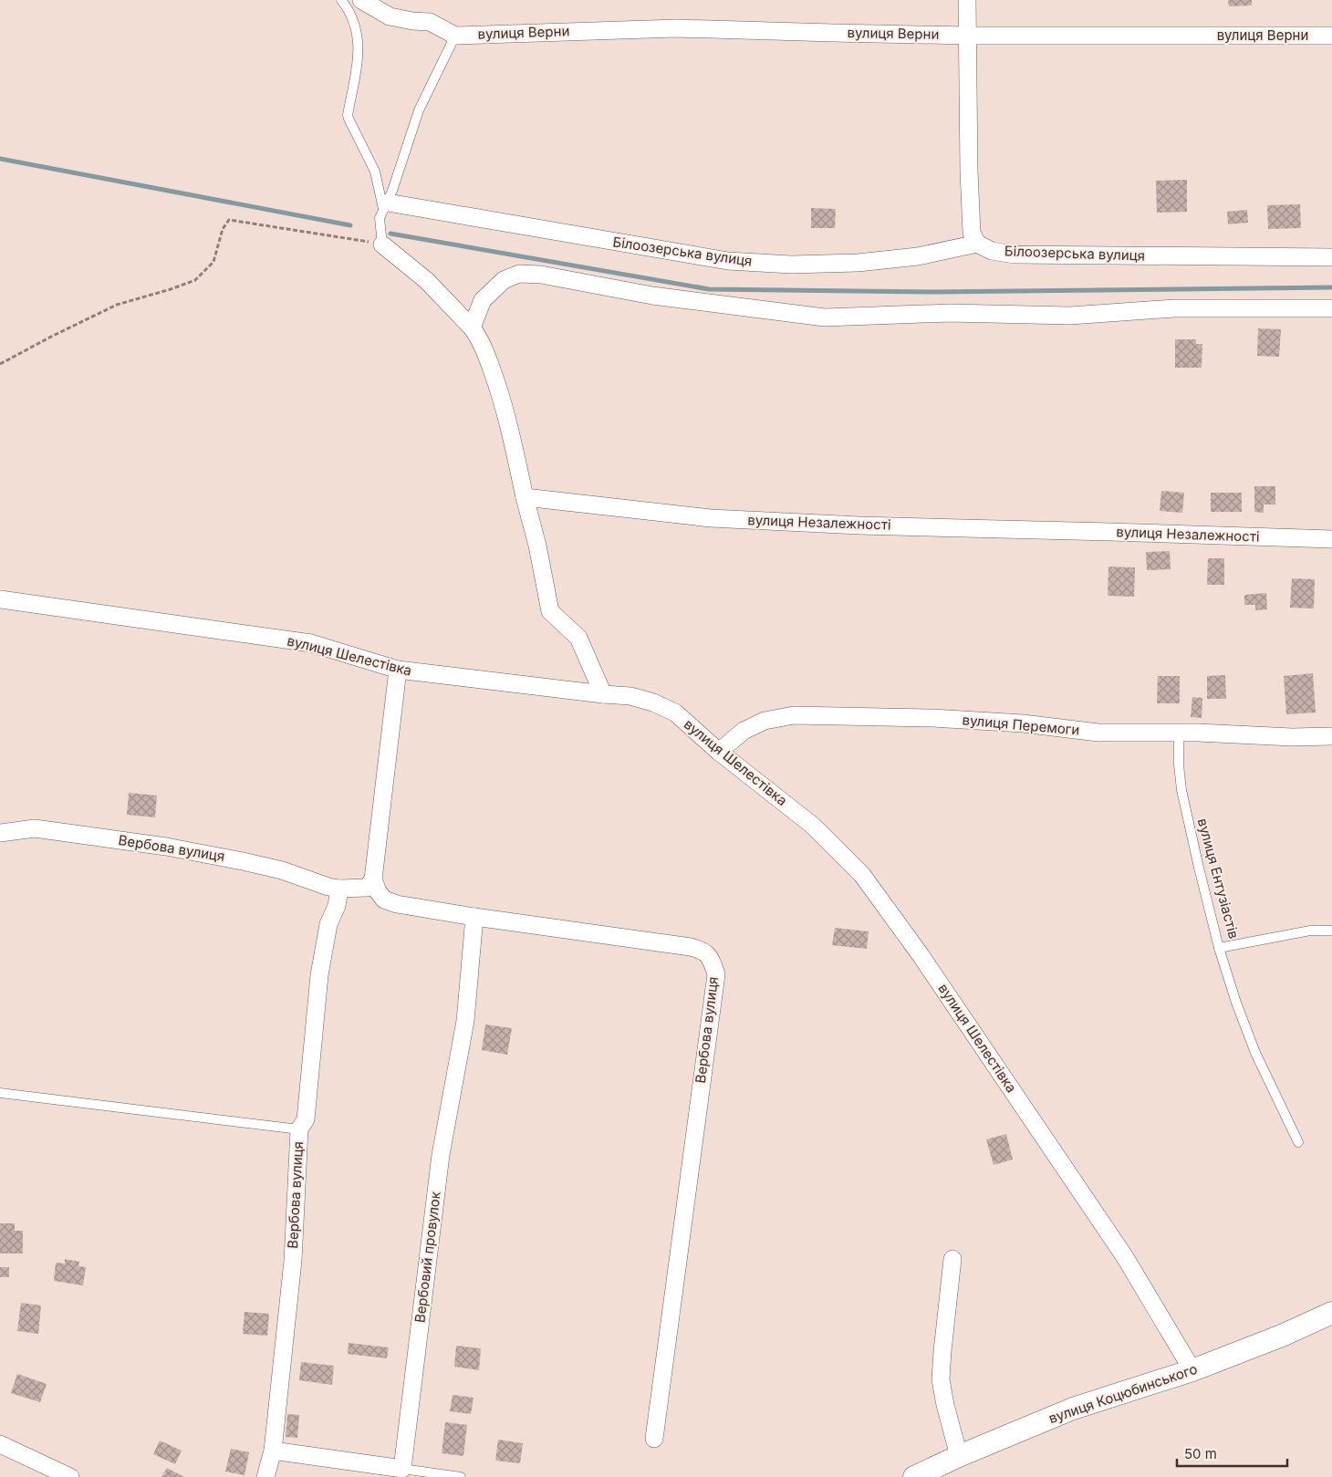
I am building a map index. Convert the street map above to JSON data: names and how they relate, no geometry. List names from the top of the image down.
{
  "streets": {
    "street": [
      "вулиця Верни",
      "Білоозерська вулиця",
      "вулиця Незалежності",
      "вулиця Шелестівка",
      "вулиця Перемоги",
      "Вербова вулиця",
      "Вербовий провулок",
      "вулиця Коцюбинського"
    ],
    "lane": ["вулиця Ентузіастів"]
  },
  "crossings": [
    ["вулиця Шелестівка", "вулиця Перемоги"],
    ["вулиця Шелестівка", "вулиця Коцюбинського"],
    ["вулиця Перемоги", "вулиця Ентузіастів"],
    ["Вербова вулиця", "Вербовий провулок"]
  ],
  "scale_bar": "50 m"
}
